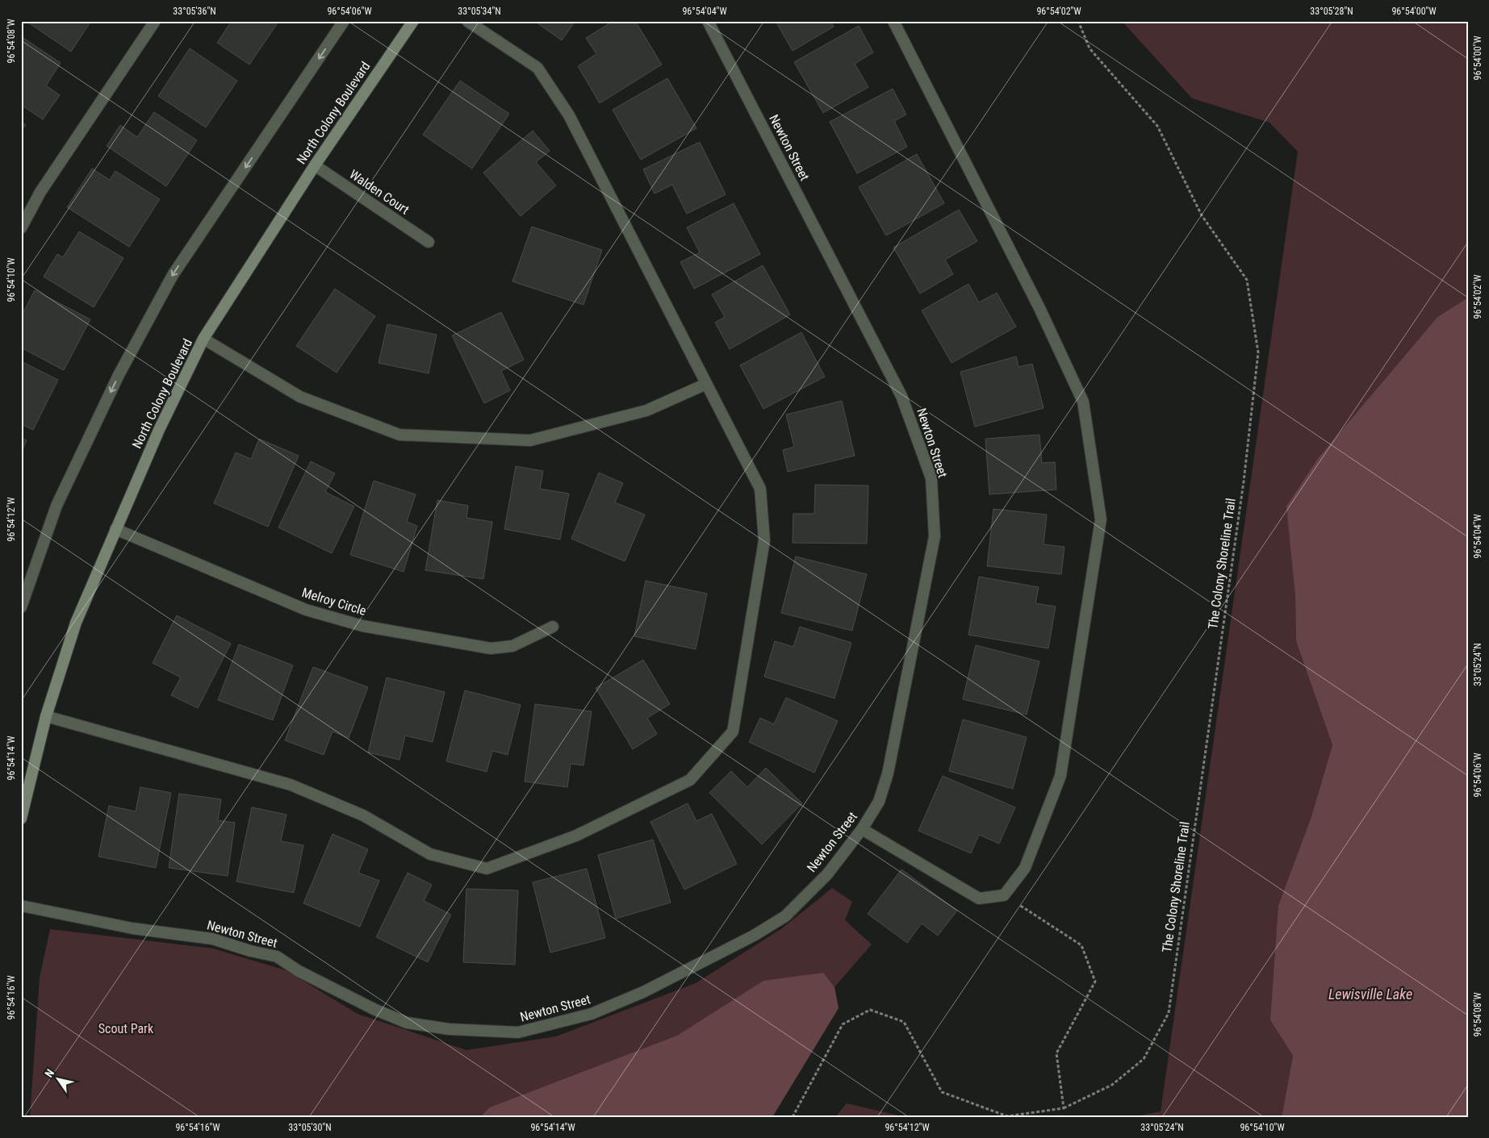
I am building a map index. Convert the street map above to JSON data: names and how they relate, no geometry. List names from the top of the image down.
{
  "streets": {
    "main road": ["North Colony Boulevard"],
    "street": ["Newton Street", "Walden Court", "Melroy Circle"],
    "path": ["The Colony Shoreline Trail"]
  },
  "crossings": [
    ["North Colony Boulevard", "Walden Court"],
    ["North Colony Boulevard", "Melroy Circle"]
  ],
  "water": ["Lewisville Lake"],
  "parks": ["Scout Park"],
  "north": "top left",
  "coordinates": [
    "33°05'36\"N",
    "96°54'06\"W",
    "33°05'34\"N",
    "96°54'04\"W",
    "96°54'02\"W",
    "33°05'28\"N",
    "96°54'00\"W",
    "96°54'08\"W",
    "96°54'10\"W",
    "96°54'12\"W",
    "33°05'24\"N",
    "96°54'14\"W",
    "96°54'16\"W",
    "33°05'30\"N"
  ]
}
